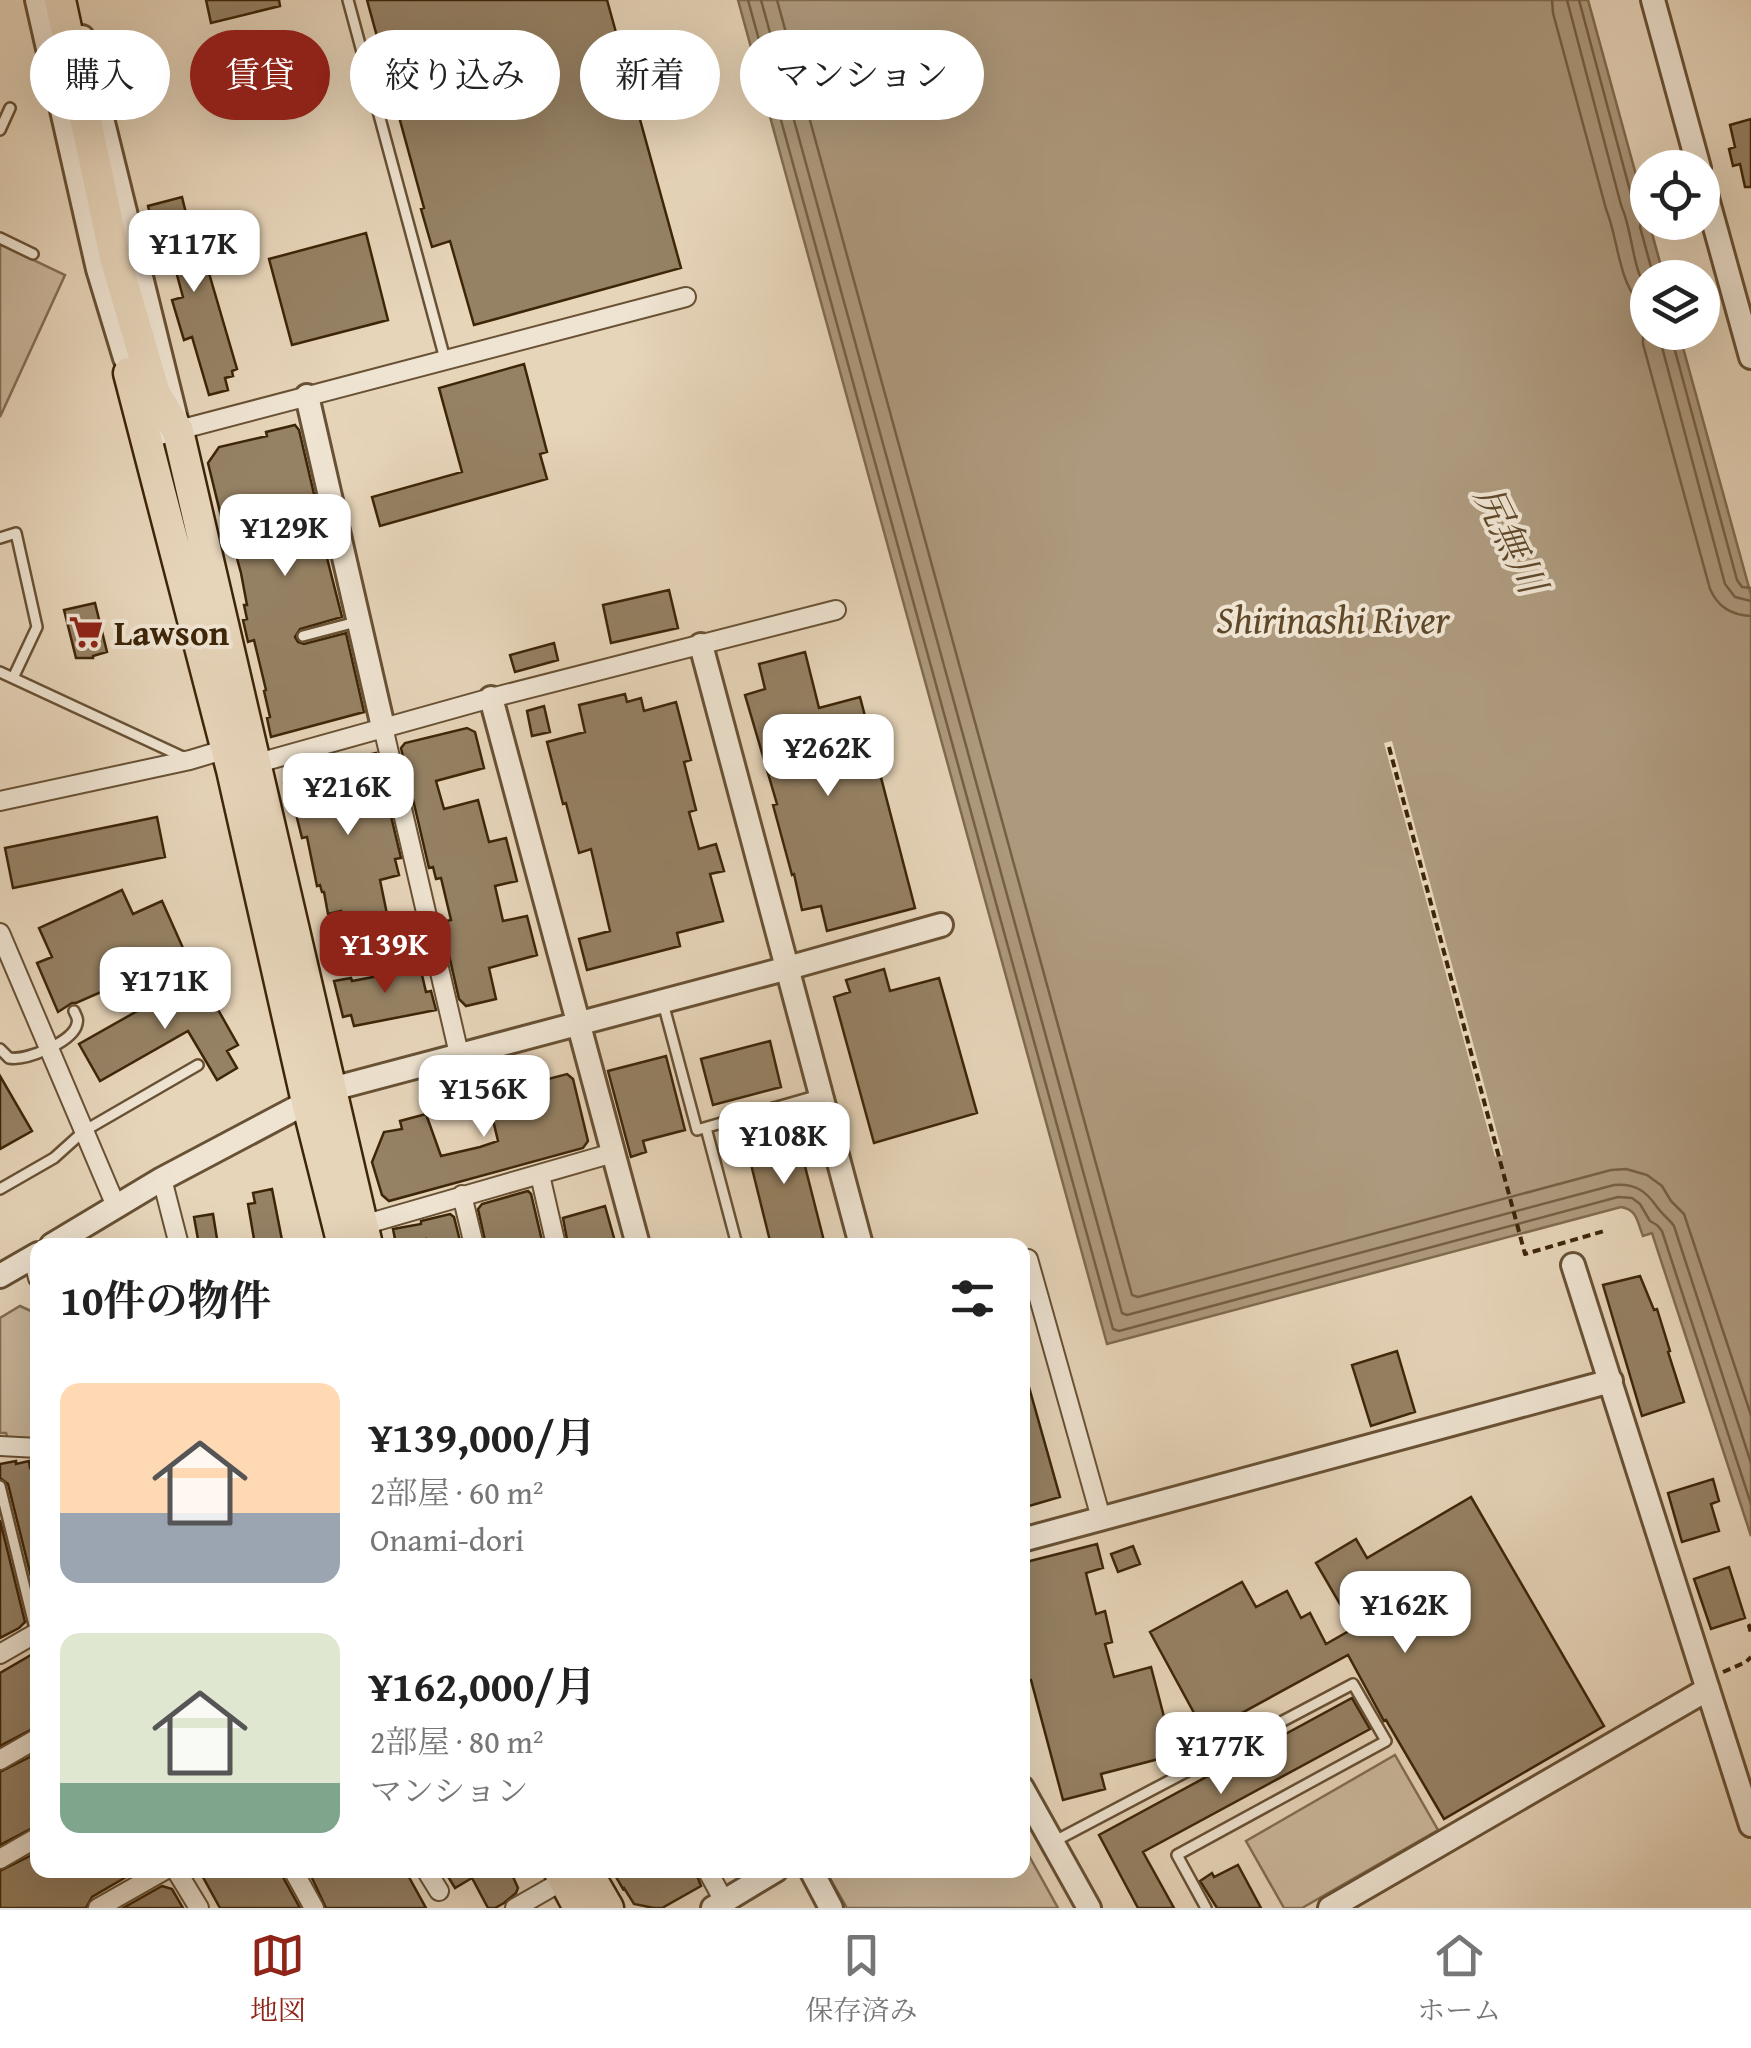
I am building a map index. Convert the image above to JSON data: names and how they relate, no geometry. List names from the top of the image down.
{
  "water": ["尻無川", "Shirinashi River"],
  "places": {
    "supermarket": ["Lawson"]
  },
  "page": {
    "chip": [
      "購入",
      "賃貸",
      "絞り込み",
      "新着",
      "マンション"
    ],
    "price": [
      "¥117K",
      "¥129K",
      "¥262K",
      "¥216K",
      "¥139K",
      "¥171K",
      "¥156K",
      "¥108K",
      "¥162K",
      "¥177K"
    ],
    "heading": "10件の物件",
    "list": [
      {
        "name": "¥139,000/月",
        "note": "2部屋 · 60 m² · Onami-dori"
      },
      {
        "name": "¥162,000/月",
        "note": "2部屋 · 80 m² · マンション"
      }
    ],
    "tabs": ["地図", "保存済み", "ホーム"]
  }
}
